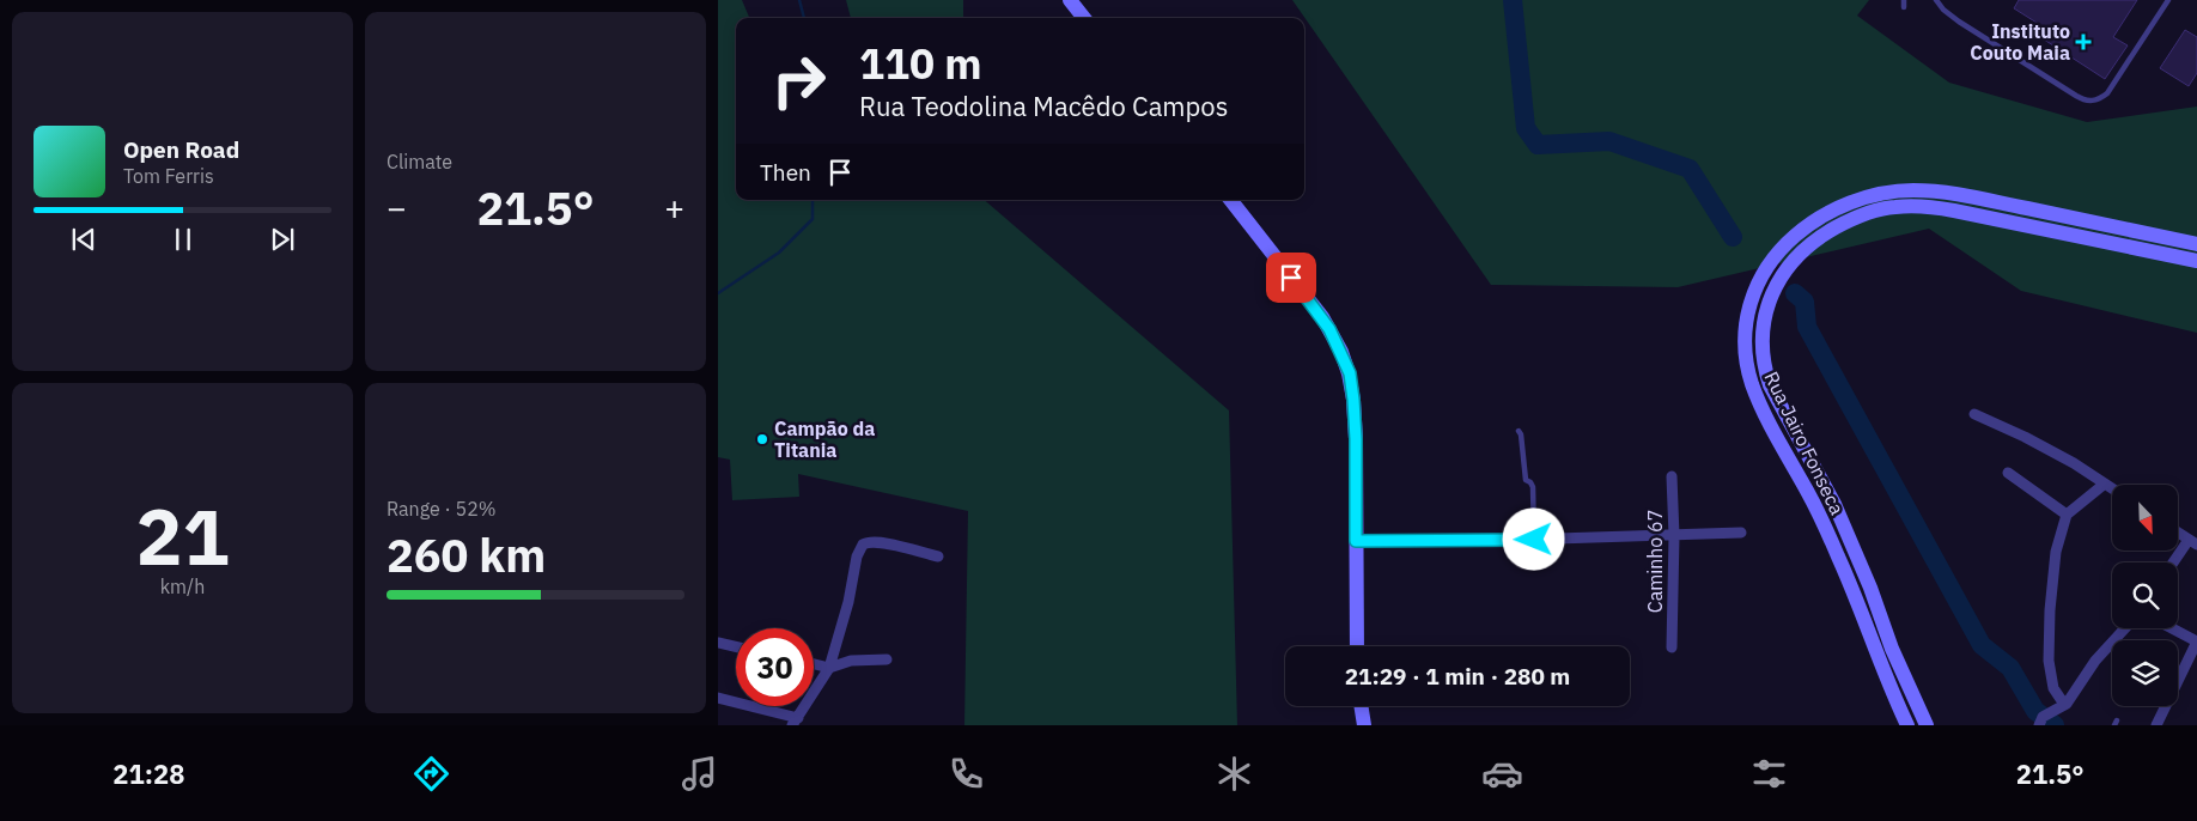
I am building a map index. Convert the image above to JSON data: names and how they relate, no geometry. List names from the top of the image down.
{
  "streets": {
    "main road": ["Rua Jairo Fonseca"],
    "street": ["Caminho 67"]
  },
  "places": {
    "health": ["Instituto Couto Maia"],
    "other": ["Campão da Titania"]
  },
  "north": "bottom right",
  "page": {
    "tile": [
      "Climate",
      ["21", "km/h"],
      ["Range · 52%", "260 km"]
    ],
    "turn": ["110 m", "Rua Teodolina Macêdo Campos"],
    "song": ["Open Road", "Tom Ferris"],
    "then": "Then",
    "heat": ["−", "21.5°", "+"],
    "limit": "30",
    "trip": "21:29 · 1 min · 280 m",
    "tabs": ["21:28", "21.5°"]
  }
}
